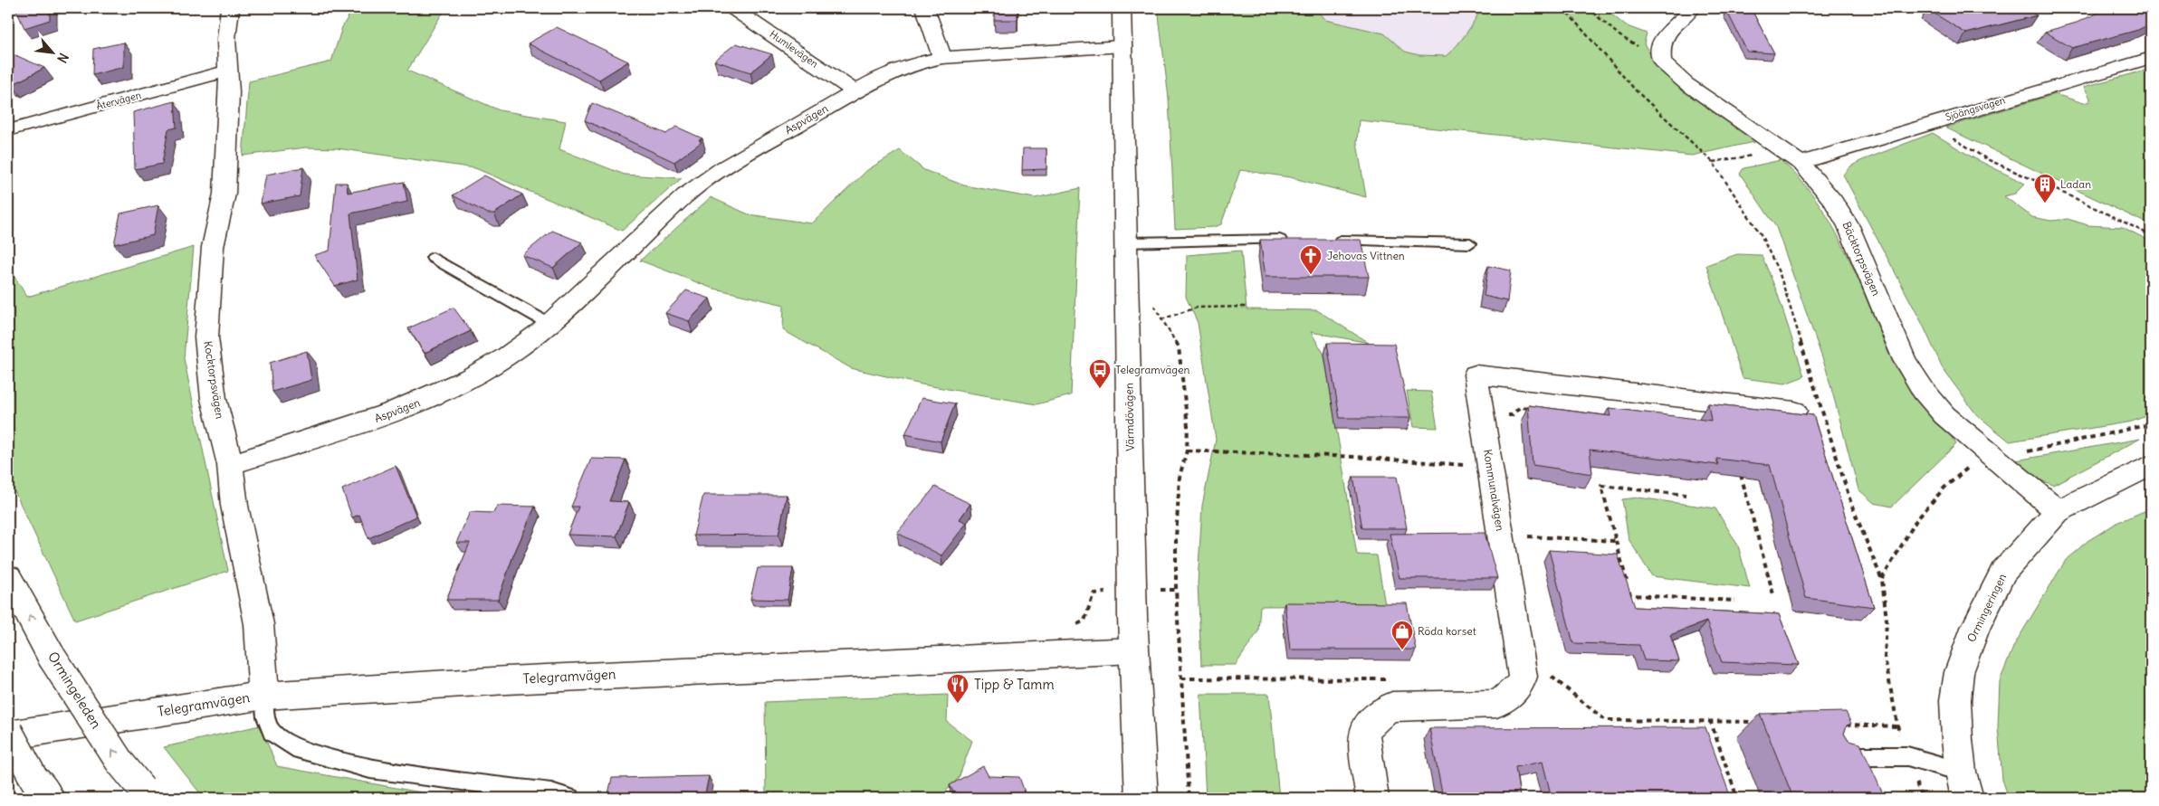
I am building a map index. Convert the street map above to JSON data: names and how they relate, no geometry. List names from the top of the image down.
{
  "streets": {
    "street": [
      "Humlevägen",
      "Återvägen",
      "Sjöängsvägen",
      "Aspvägen",
      "Bäcktorpsvägen",
      "Kocktorpsvägen",
      "Värmdövägen",
      "Kommunalvägen",
      "Ormingeringen",
      "Telegramvägen",
      "Ormingeleden"
    ]
  },
  "crossings": [
    ["Humlevägen", "Aspvägen"],
    ["Återvägen", "Kocktorpsvägen"],
    ["Sjöängsvägen", "Bäcktorpsvägen"],
    ["Aspvägen", "Kocktorpsvägen"],
    ["Aspvägen", "Värmdövägen"],
    ["Bäcktorpsvägen", "Ormingeringen"],
    ["Kocktorpsvägen", "Telegramvägen"],
    ["Värmdövägen", "Telegramvägen"]
  ],
  "one_way": ["Ormingeleden"],
  "places": {
    "building": ["Ladan"],
    "church": ["Jehovas Vittnen"],
    "bus stop": ["Telegramvägen"],
    "shop": ["Röda korset"],
    "restaurant": ["Tipp & Tamm"]
  },
  "north": "bottom right"
}
